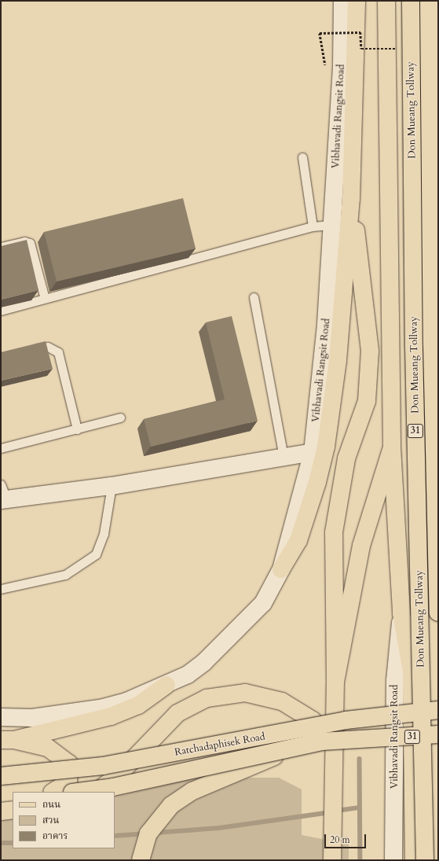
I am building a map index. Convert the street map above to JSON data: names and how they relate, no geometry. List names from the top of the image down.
{
  "streets": {
    "main road": [
      "Don Mueang Tollway",
      "Vibhavadi Rangsit Road",
      "31",
      "Ratchadaphisek Road"
    ]
  },
  "legend": ["ถนน", "สวน", "อาคาร"],
  "scale_bar": "20 m"
}
